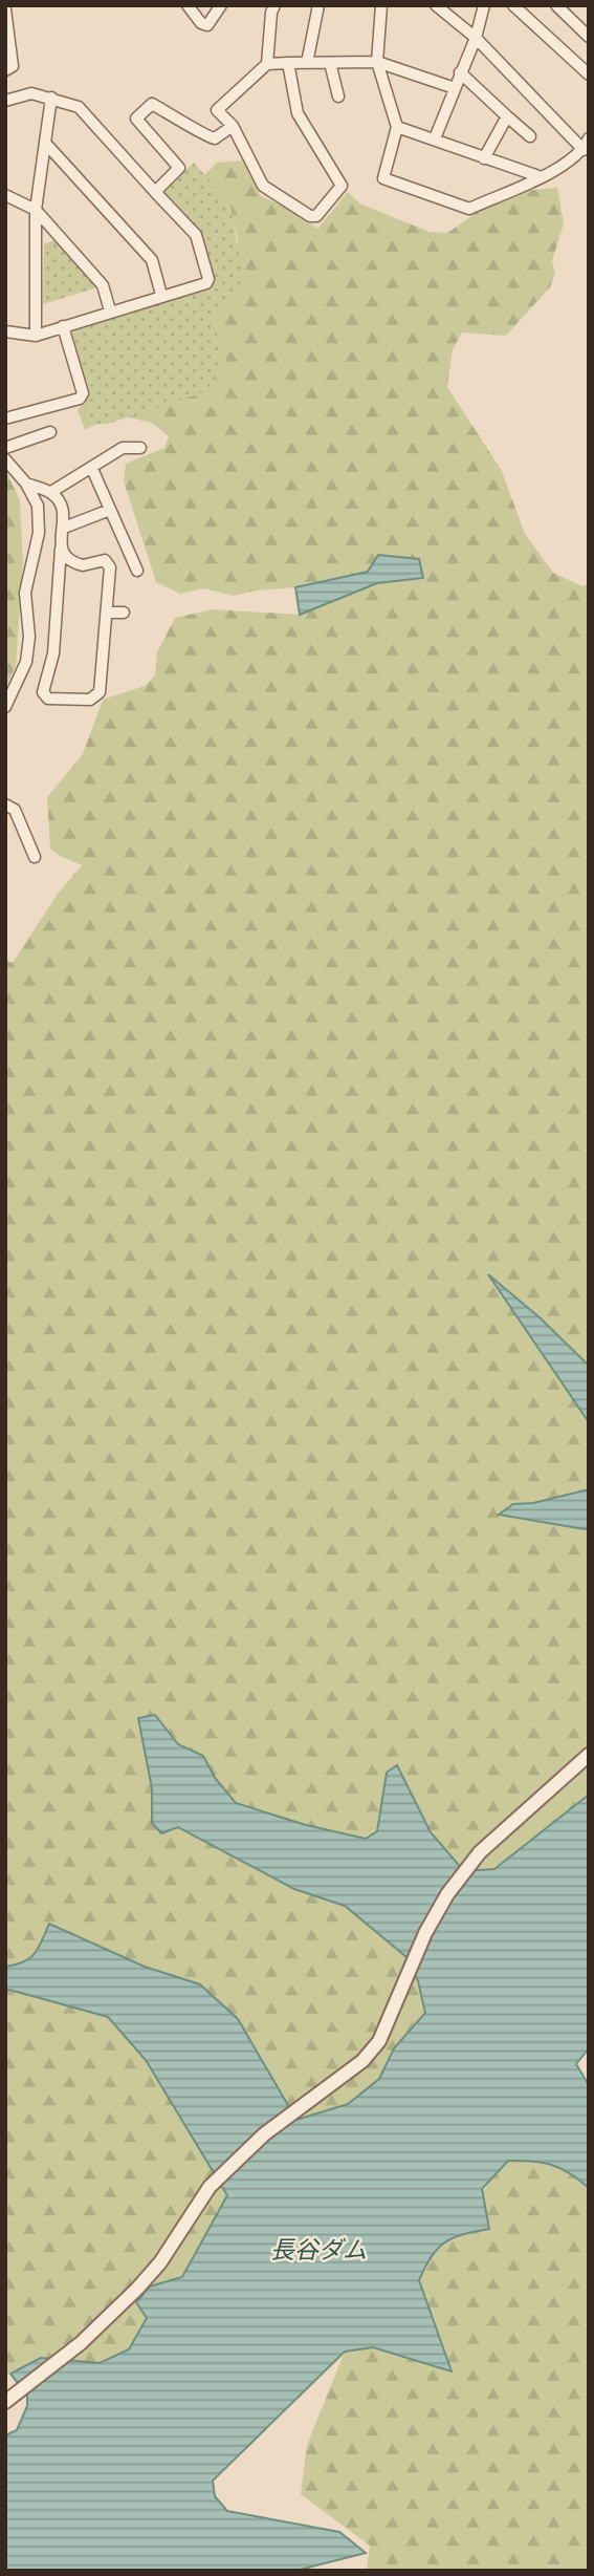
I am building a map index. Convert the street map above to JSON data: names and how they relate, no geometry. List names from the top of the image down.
{
  "water": ["長谷ダム"]
}
